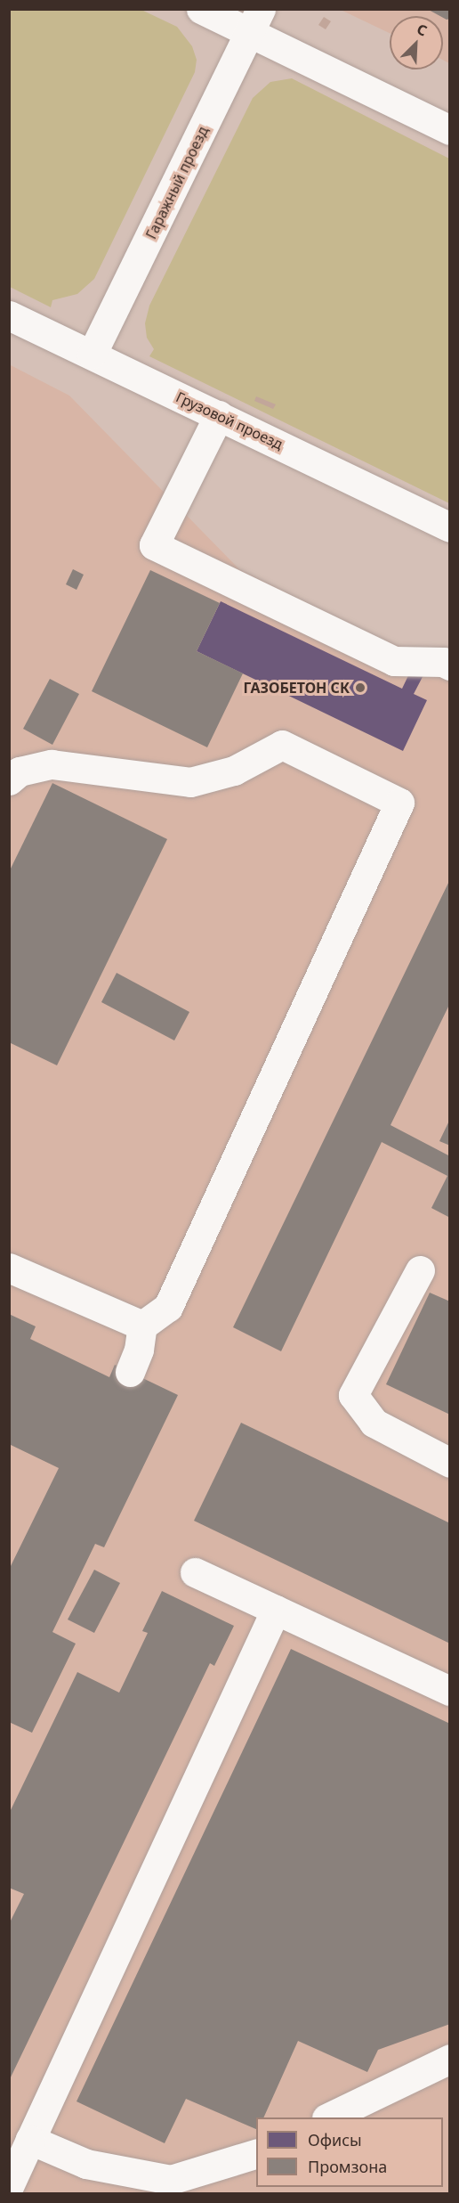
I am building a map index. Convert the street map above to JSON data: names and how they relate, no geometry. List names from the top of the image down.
{
  "streets": {
    "street": ["Гаражный проезд", "Грузовой проезд"]
  },
  "crossings": [
    ["Гаражный проезд", "Грузовой проезд"]
  ],
  "places": ["ГАЗОБЕТОН СК"],
  "legend": ["Офисы", "Промзона"],
  "north": "top right"
}
